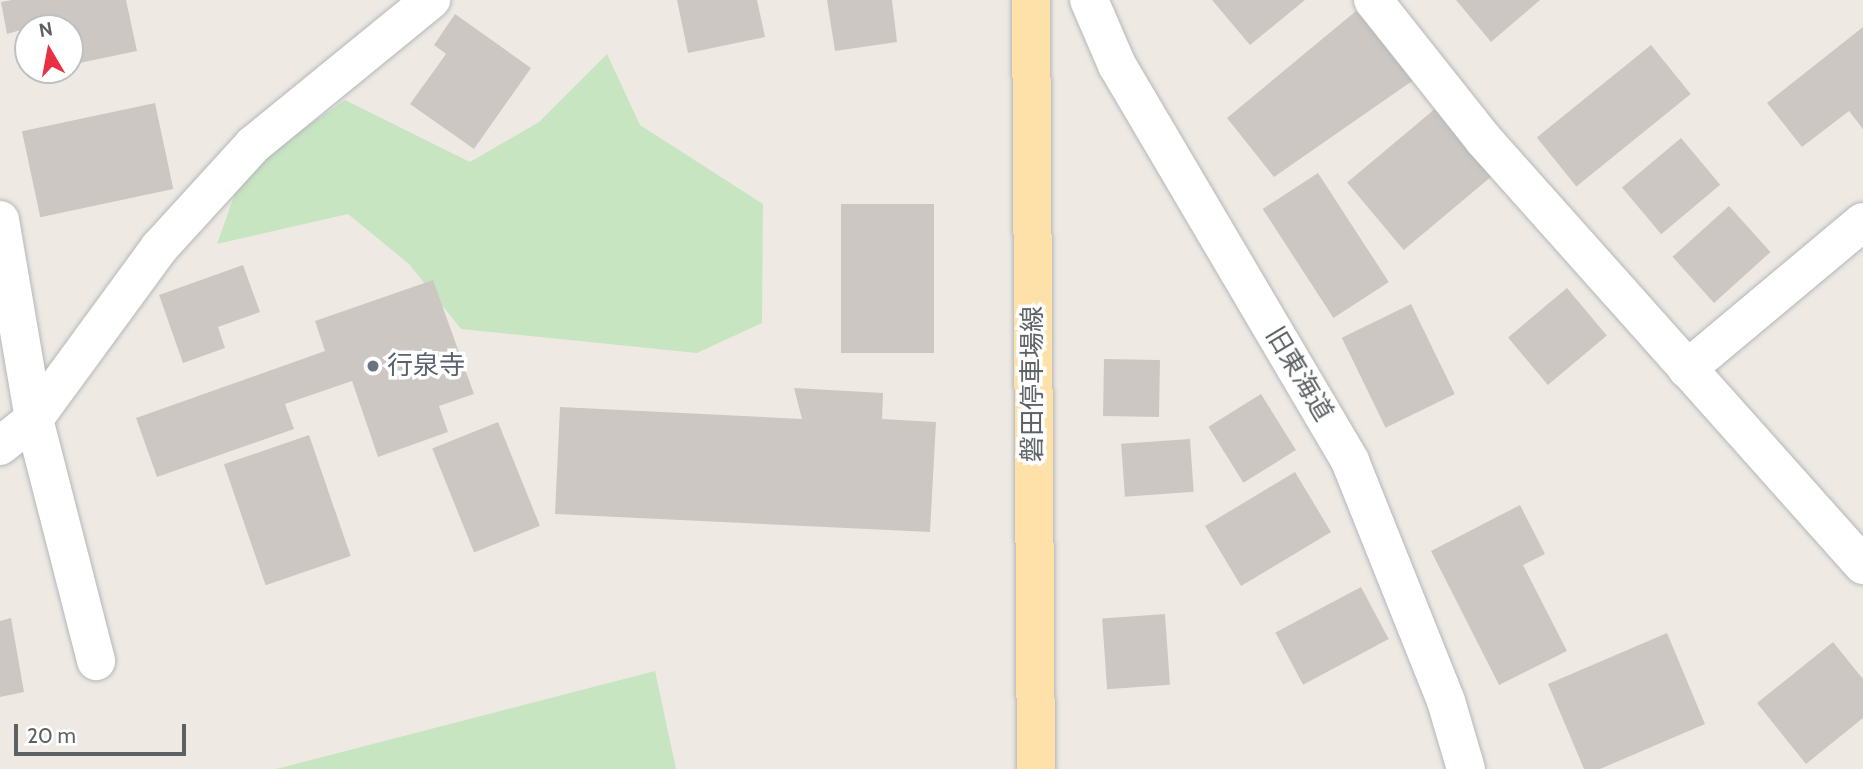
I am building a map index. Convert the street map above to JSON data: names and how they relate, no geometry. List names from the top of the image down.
{
  "streets": {
    "main road": ["磐田停車場線"],
    "street": ["旧東海道"]
  },
  "places": ["行泉寺"],
  "scale_bar": "20 m",
  "north": "top"
}
